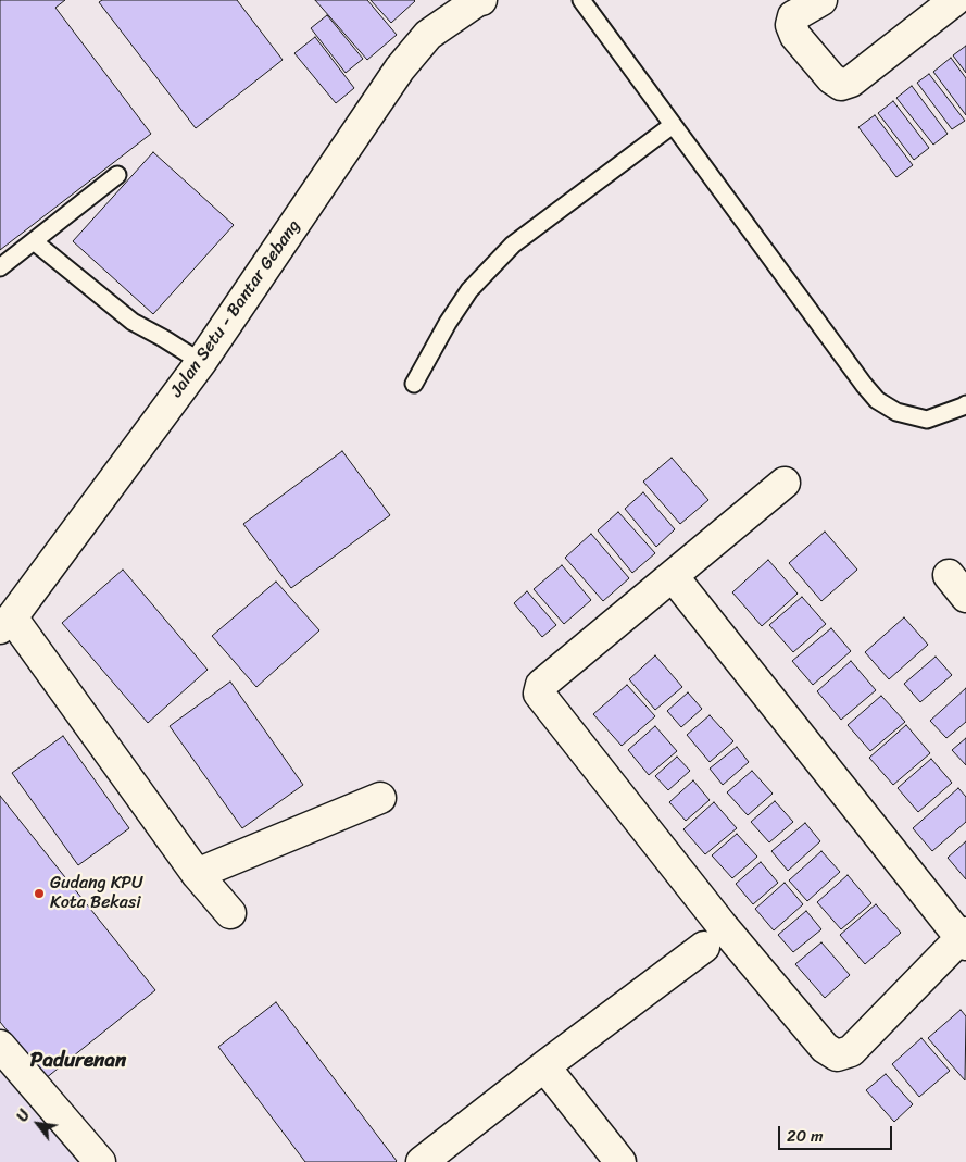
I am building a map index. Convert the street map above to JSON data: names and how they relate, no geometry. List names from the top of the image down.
{
  "streets": {
    "street": ["Jalan Setu - Bantar Gebang"]
  },
  "districts": ["Padurenan"],
  "places": ["Gudang KPU Kota Bekasi"],
  "scale_bar": "20 m",
  "north": "top left"
}
